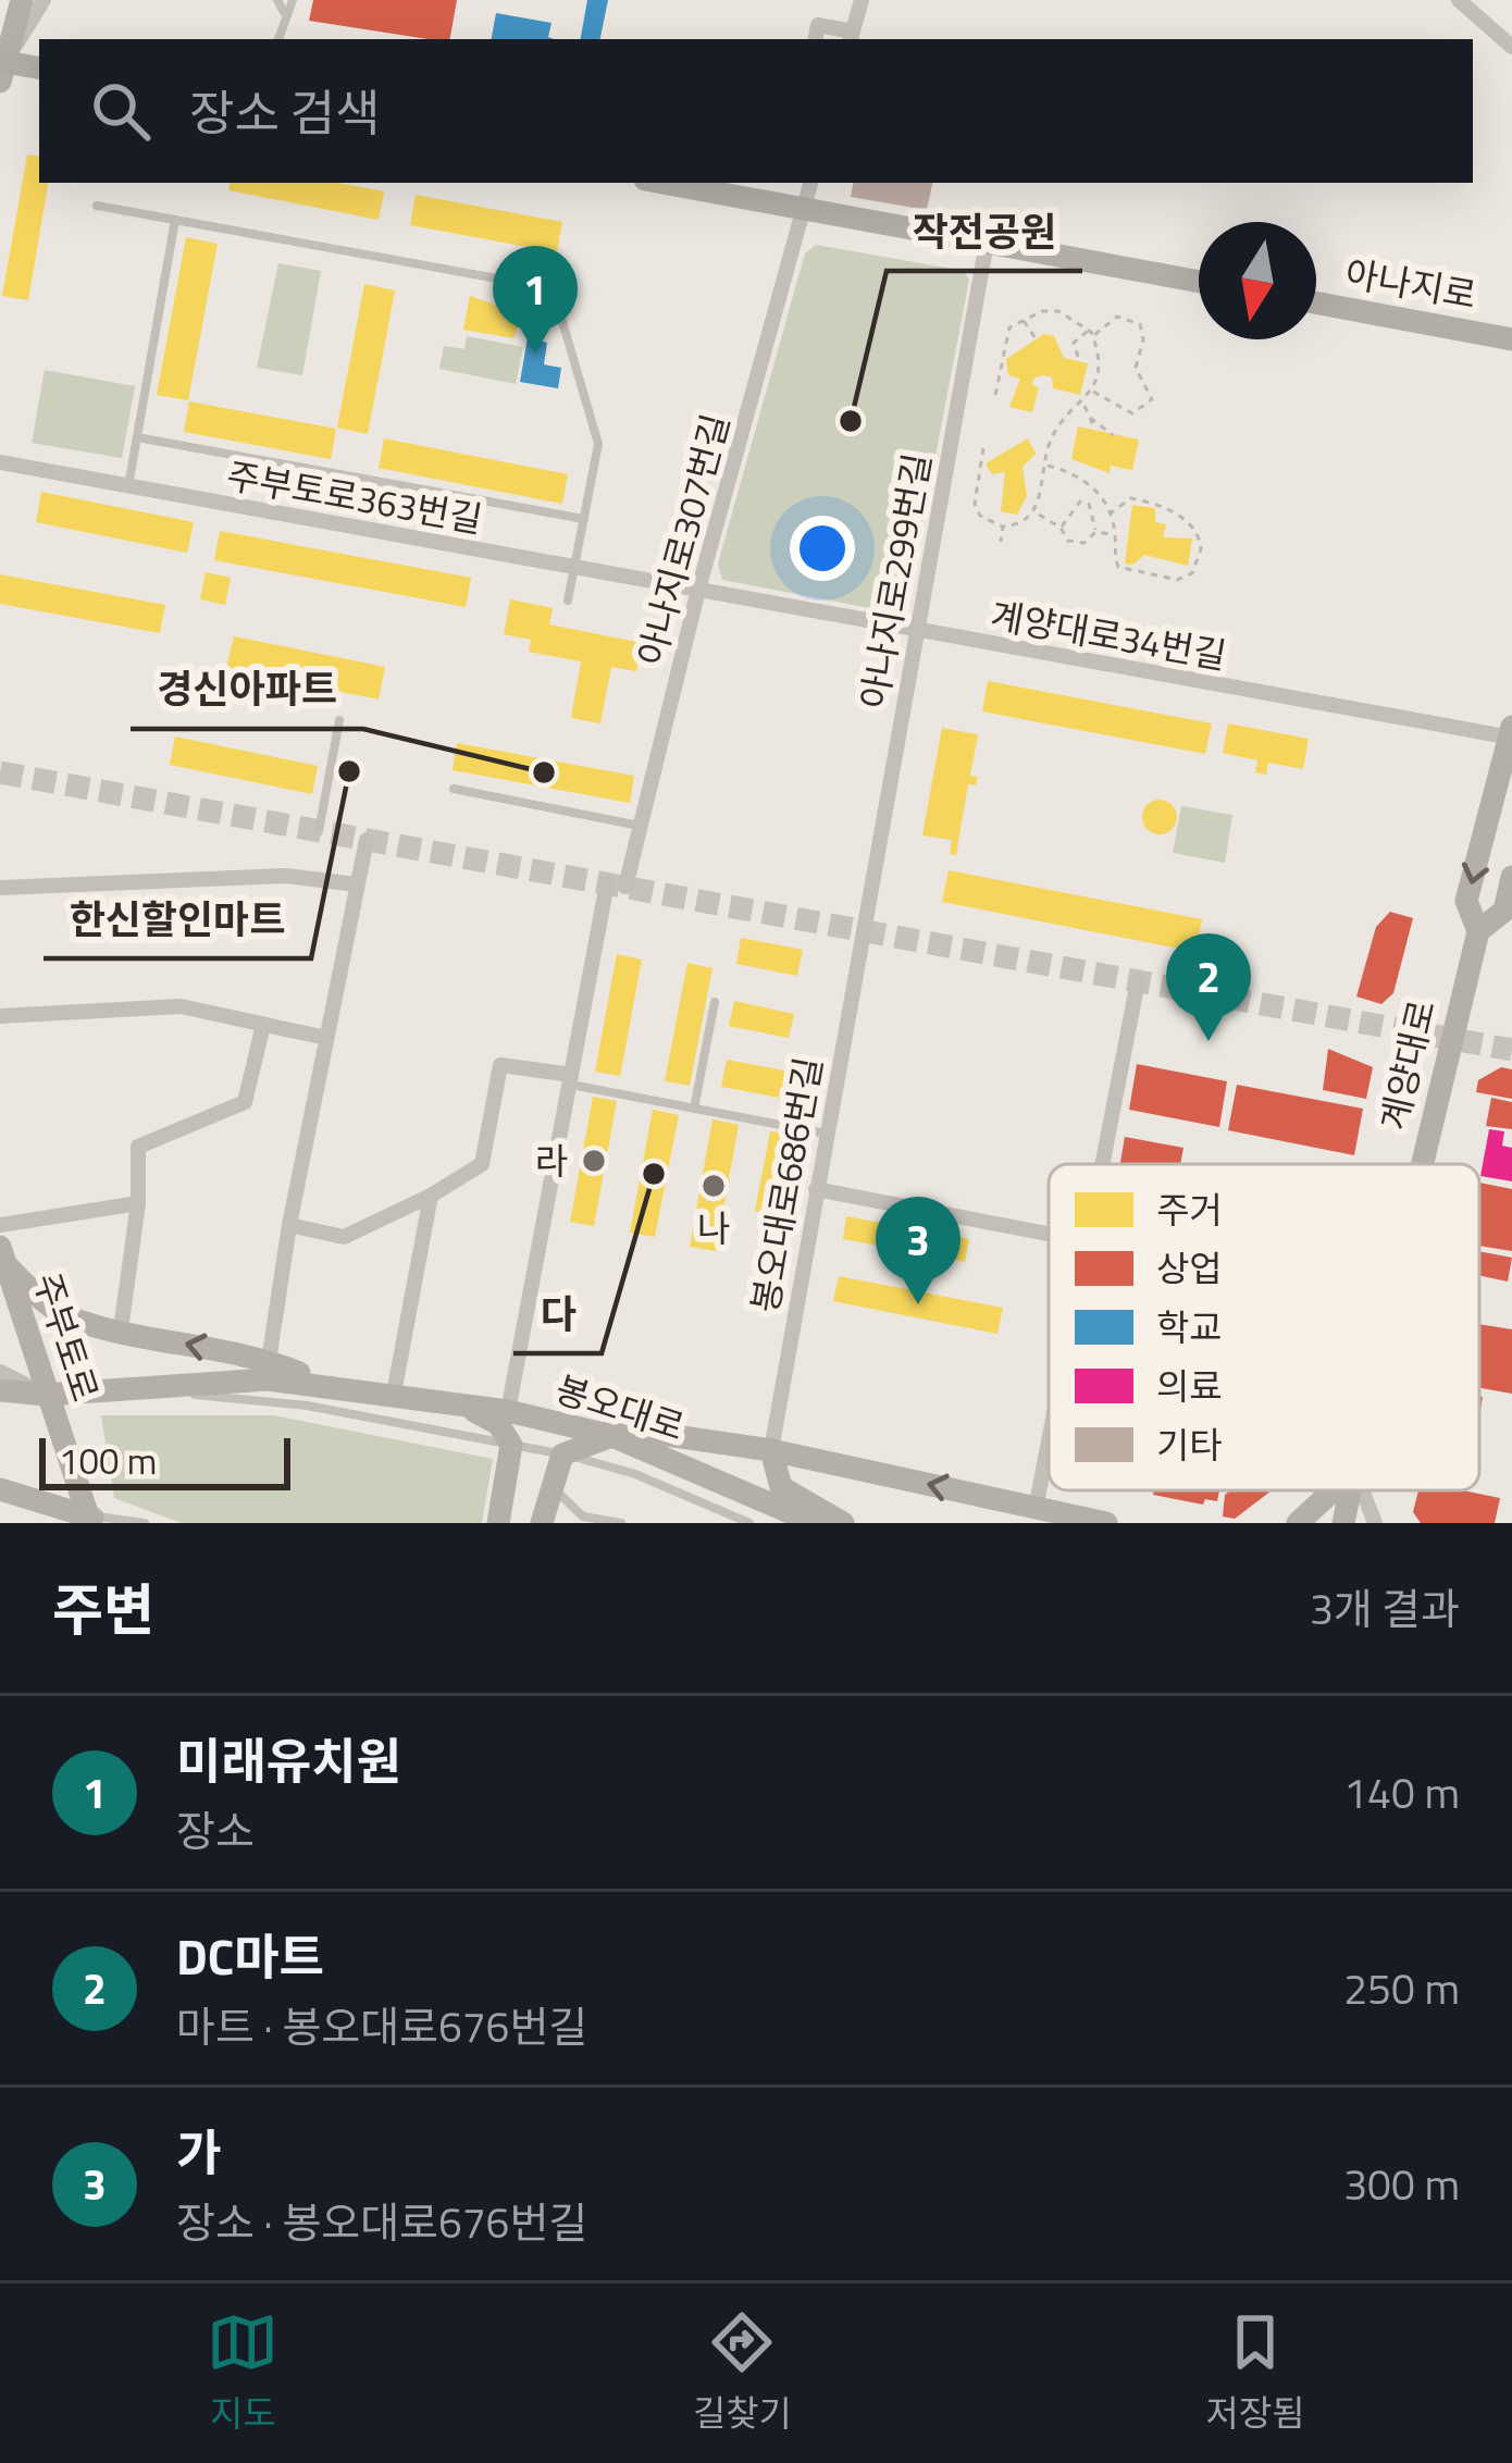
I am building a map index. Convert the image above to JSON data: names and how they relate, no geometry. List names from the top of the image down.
{
  "streets": {
    "main road": [
      "아나지로",
      "계양대로",
      "주부토로",
      "봉오대로"
    ],
    "street": [
      "주부토로363번길",
      "아나지로307번길",
      "아나지로299번길",
      "계양대로34번길",
      "봉오대로686번길"
    ]
  },
  "crossings": [
    ["주부토로363번길", "아나지로307번길"],
    ["주부토로363번길", "계양대로34번길"],
    ["아나지로307번길", "계양대로34번길"],
    ["아나지로299번길", "계양대로34번길"],
    ["아나지로299번길", "봉오대로686번길"],
    ["계양대로34번길", "계양대로"],
    ["주부토로", "봉오대로"]
  ],
  "one_way": ["계양대로"],
  "places": [
    "작전공원",
    "한신할인마트",
    "경신아파트",
    "라",
    "다",
    "나"
  ],
  "legend": [
    "주거",
    "상업",
    "학교",
    "의료",
    "기타"
  ],
  "scale_bar": "100 m",
  "north": "bottom",
  "page": {
    "search": "장소 검색",
    "pins": ["1", "2", "3"],
    "scale": "100 m",
    "heading": ["주변", "3개 결과"],
    "list": [
      {
        "mark": "1",
        "name": "미래유치원",
        "note": "장소",
        "value": "140 m"
      },
      {
        "mark": "2",
        "name": "DC마트",
        "note": "마트 · 봉오대로676번길",
        "value": "250 m"
      },
      {
        "mark": "3",
        "name": "가",
        "note": "장소 · 봉오대로676번길",
        "value": "300 m"
      }
    ],
    "nav": ["지도", "길찾기", "저장됨"]
  }
}
